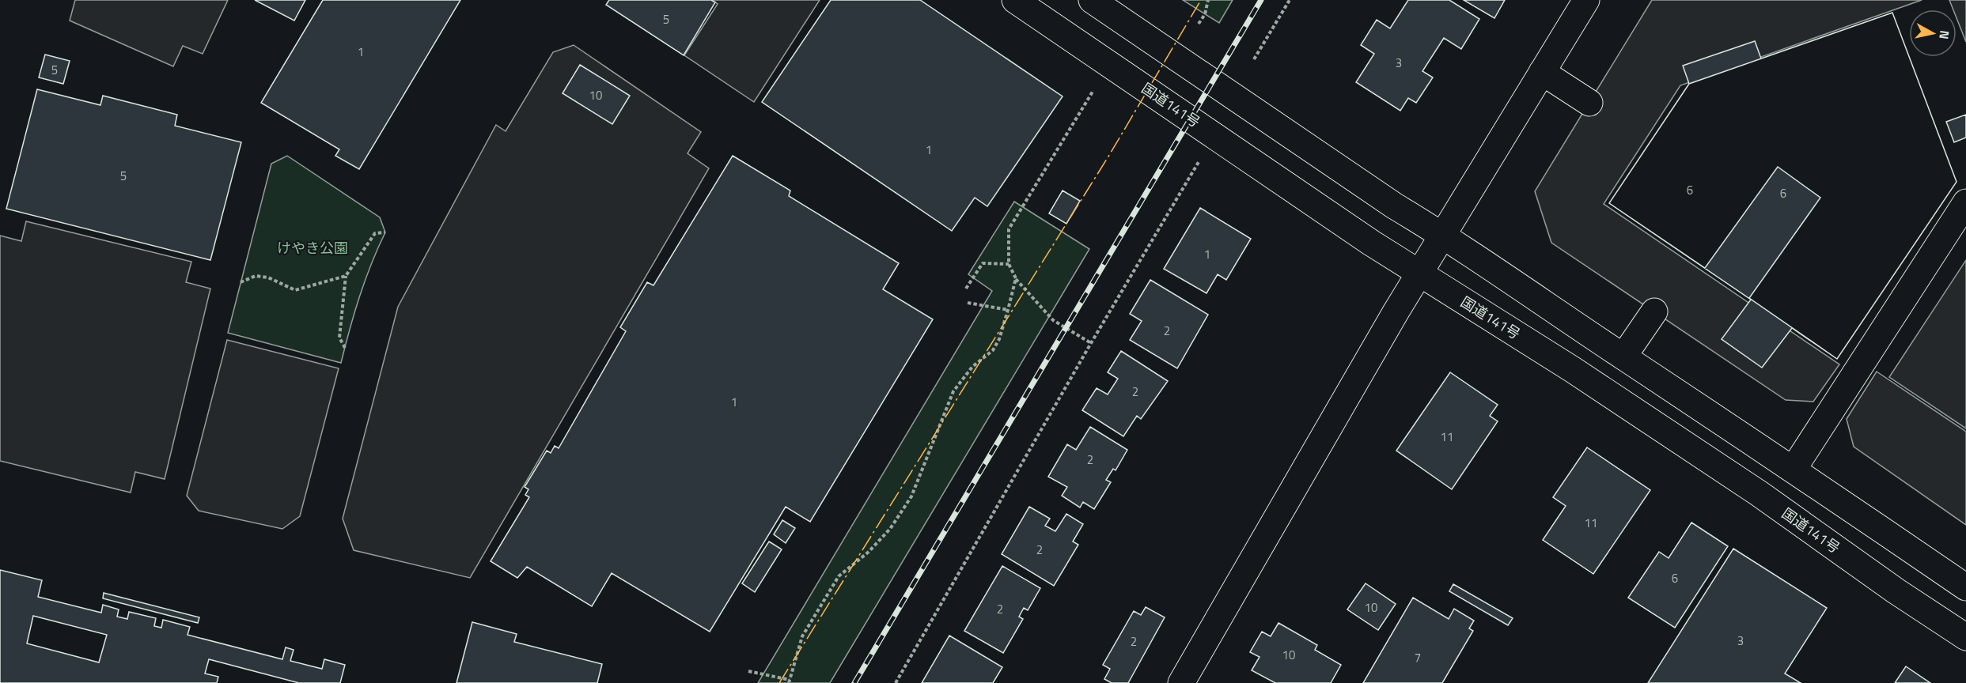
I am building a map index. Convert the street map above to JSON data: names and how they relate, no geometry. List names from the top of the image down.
{
  "streets": {
    "main road": ["国道141号"]
  },
  "parks": ["けやき公園"],
  "house_numbers": [
    "5",
    "1",
    "3",
    "5",
    "10",
    "1",
    "5",
    "6",
    "6",
    "1",
    "2",
    "2",
    "1",
    "11",
    "2",
    "11",
    "2",
    "6",
    "10",
    "2",
    "3",
    "2",
    "10",
    "7"
  ],
  "north": "right"
}
